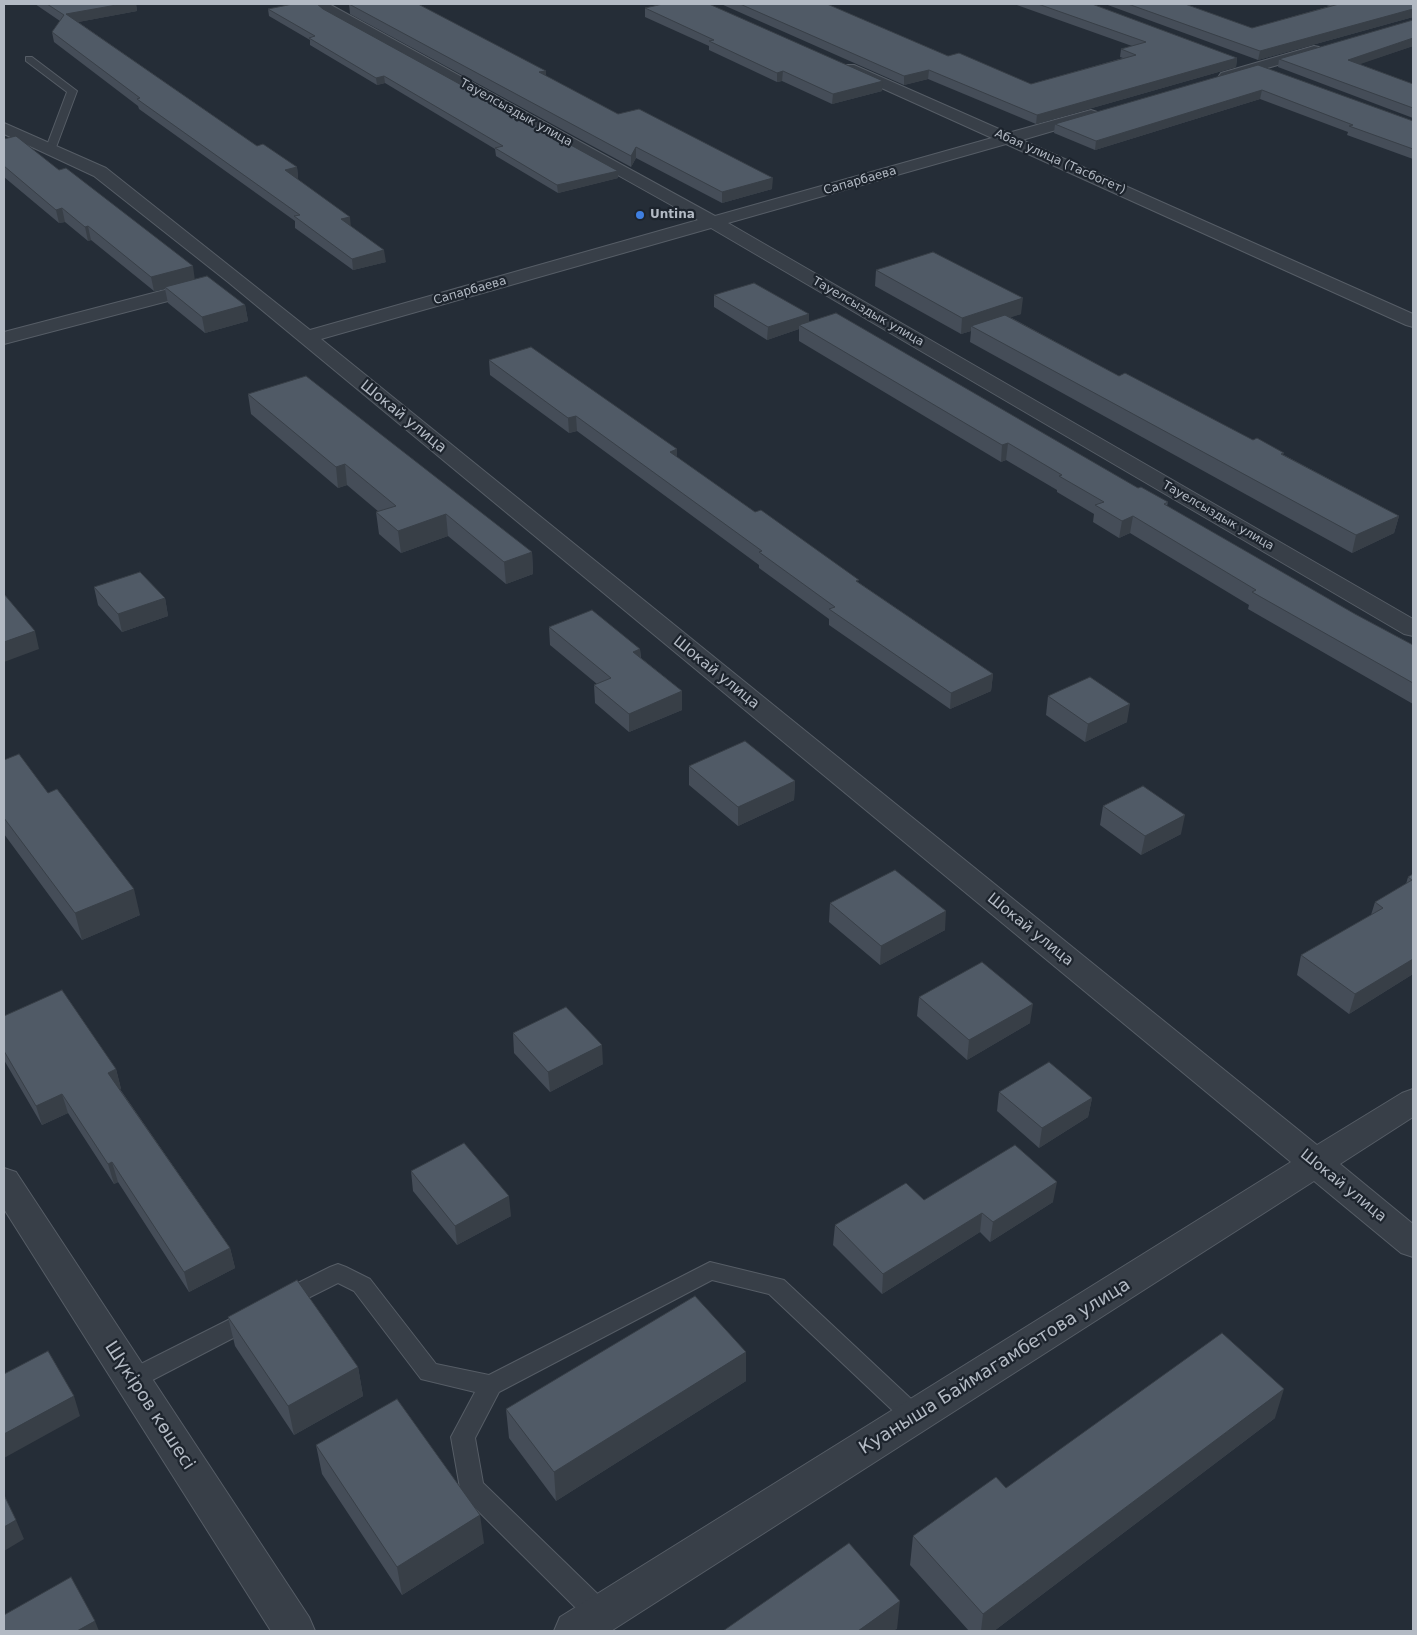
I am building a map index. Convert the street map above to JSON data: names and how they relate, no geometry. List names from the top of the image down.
{
  "streets": {
    "street": [
      "Тауелсыздык улица",
      "Абая улица (Тасбогет)",
      "Сапарбаева",
      "Шокай улица",
      "Куаныша Баймагамбетова улица",
      "Шүкіров көшесі"
    ]
  },
  "crossings": [
    ["Тауелсыздык улица", "Сапарбаева"],
    ["Абая улица (Тасбогет)", "Сапарбаева"],
    ["Сапарбаева", "Шокай улица"],
    ["Шокай улица", "Куаныша Баймагамбетова улица"]
  ],
  "places": ["Untina"]
}
